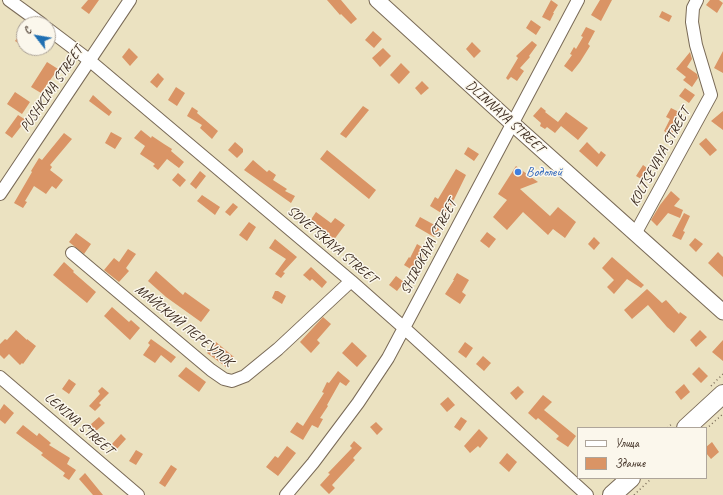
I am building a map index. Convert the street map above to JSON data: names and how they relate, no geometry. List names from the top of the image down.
{
  "streets": {
    "main road": ["DLINNAYA STREET"],
    "street": [
      "PUSHKINA STREET",
      "KOLTSEVAYA STREET",
      "SOVETSKAYA STREET",
      "SHIROKAYA STREET",
      "МАЙСКИЙ ПЕРЕУЛОК",
      "LENINA STREET"
    ]
  },
  "crossings": [
    ["PUSHKINA STREET", "SOVETSKAYA STREET"],
    ["DLINNAYA STREET", "KOLTSEVAYA STREET"],
    ["DLINNAYA STREET", "SHIROKAYA STREET"],
    ["SOVETSKAYA STREET", "SHIROKAYA STREET"],
    ["SOVETSKAYA STREET", "МАЙСКИЙ ПЕРЕУЛОК"]
  ],
  "places": ["Водолей"],
  "legend": ["Улица", "Здание"],
  "north": "top left"
}
